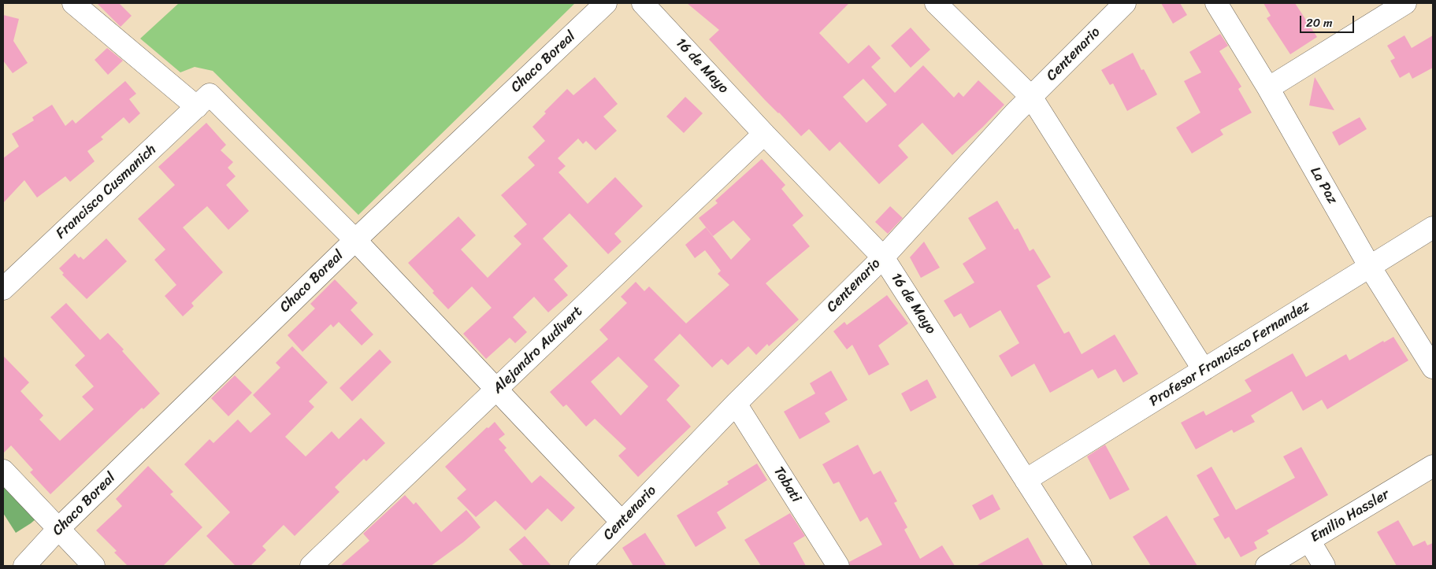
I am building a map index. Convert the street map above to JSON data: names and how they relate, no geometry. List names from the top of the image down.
{
  "streets": {
    "street": [
      "Centenario",
      "Chaco Boreal",
      "16 de Mayo",
      "La Paz",
      "Francisco Cusmanich",
      "Alejandro Audivert",
      "Profesor Francisco Fernandez",
      "Tobati",
      "Emilio Hassler"
    ]
  },
  "crossings": [
    ["Centenario", "16 de Mayo"],
    ["Centenario", "Tobati"],
    ["16 de Mayo", "Alejandro Audivert"],
    ["16 de Mayo", "Profesor Francisco Fernandez"],
    ["La Paz", "Profesor Francisco Fernandez"]
  ],
  "scale_bar": "20 m"
}
